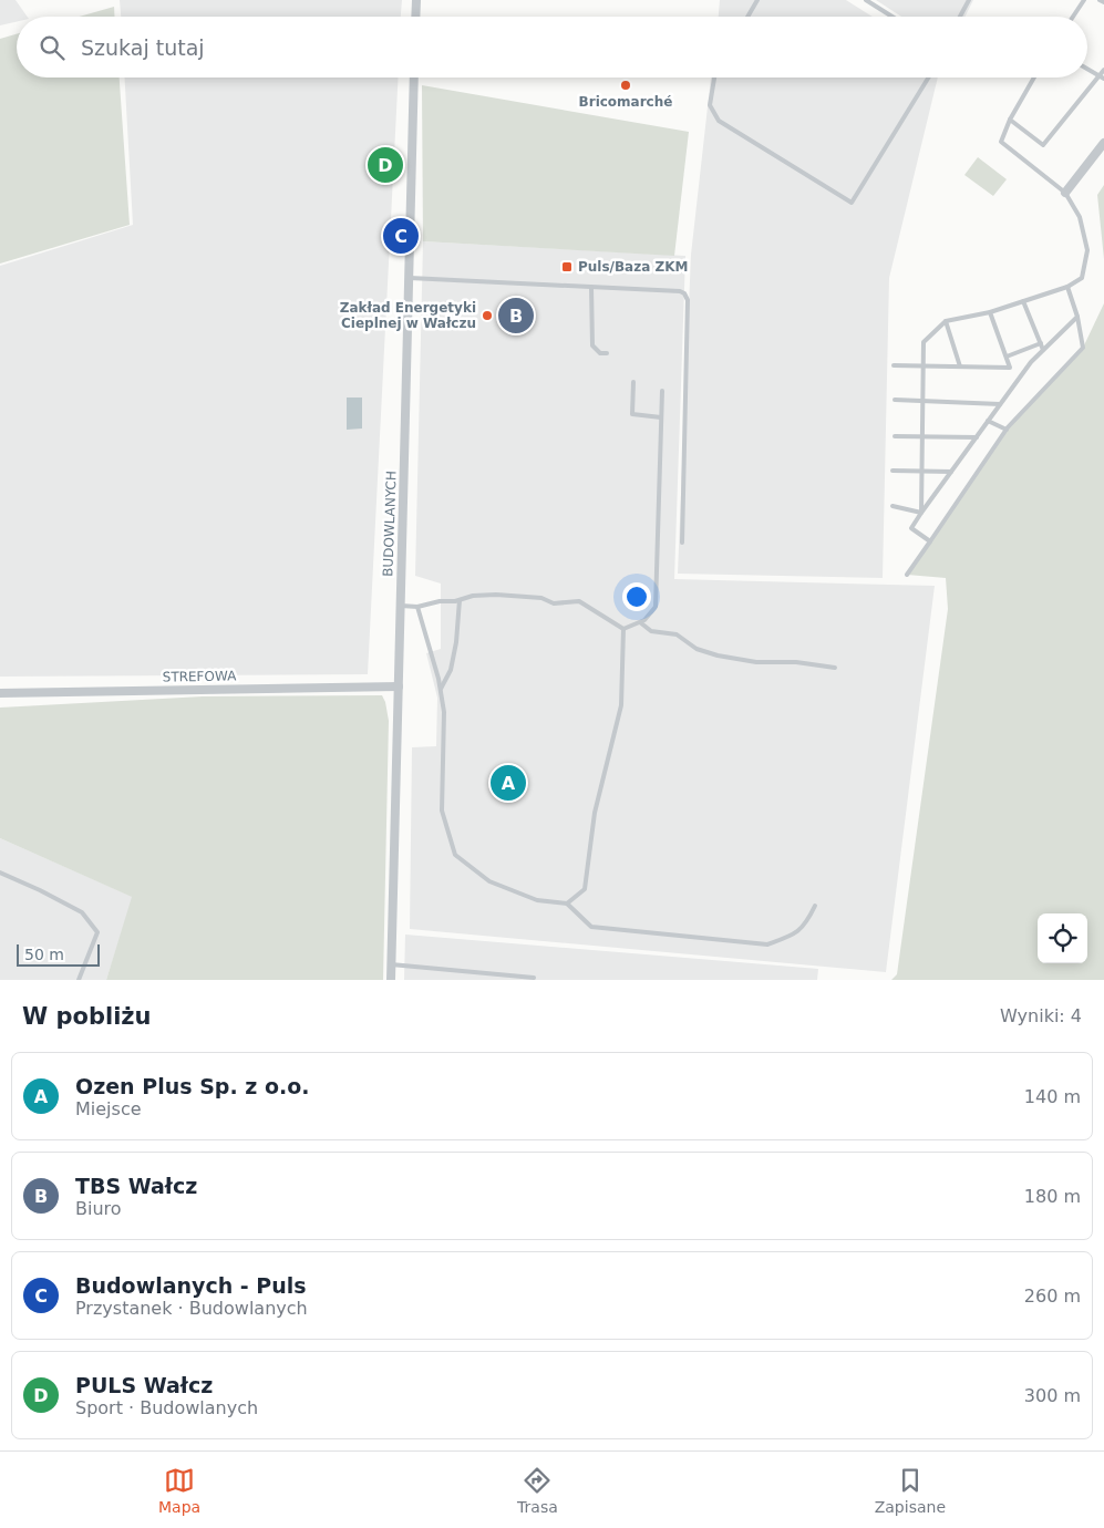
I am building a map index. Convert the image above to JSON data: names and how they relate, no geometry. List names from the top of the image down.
{
  "streets": {
    "street": ["BUDOWLANYCH", "STREFOWA"]
  },
  "crossings": [
    ["BUDOWLANYCH", "STREFOWA"]
  ],
  "places": {
    "other": ["Bricomarché", "Zakład Energetyki Cieplnej w Wałczu"],
    "transit": ["Puls/Baza ZKM"]
  },
  "scale_bar": "50 m",
  "page": {
    "search": "Szukaj tutaj",
    "pins": [
      "D",
      "C",
      "B",
      "A"
    ],
    "scale": "50 m",
    "heading": ["W pobliżu", "Wyniki: 4"],
    "list": [
      {
        "mark": "A",
        "name": "Ozen Plus Sp. z o.o.",
        "note": "Miejsce",
        "value": "140 m"
      },
      {
        "mark": "B",
        "name": "TBS Wałcz",
        "note": "Biuro",
        "value": "180 m"
      },
      {
        "mark": "C",
        "name": "Budowlanych - Puls",
        "note": "Przystanek · Budowlanych",
        "value": "260 m"
      },
      {
        "mark": "D",
        "name": "PULS Wałcz",
        "note": "Sport · Budowlanych",
        "value": "300 m"
      }
    ],
    "nav": ["Mapa", "Trasa", "Zapisane"]
  }
}
